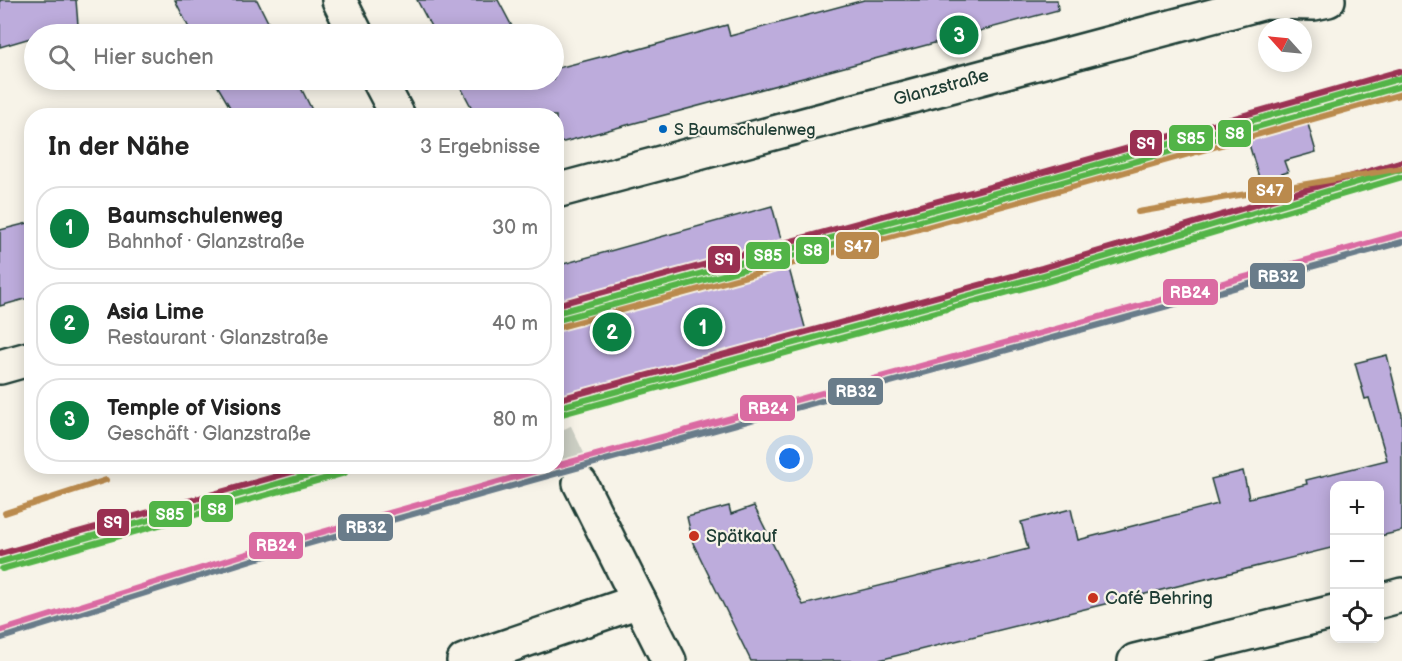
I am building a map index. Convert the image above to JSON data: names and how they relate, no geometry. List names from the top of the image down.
{
  "streets": {
    "street": ["Glanzstraße"]
  },
  "places": ["S Baumschulenweg", "Spätkauf", "Café Behring"],
  "lines": [
    "transit line S9",
    "transit line S85",
    "transit line S8",
    "transit line S47",
    "transit line RB24",
    "transit line RB32"
  ],
  "north": "top left",
  "page": {
    "pins": ["3", "1", "2"],
    "search": "Hier suchen",
    "heading": ["In der Nähe", "3 Ergebnisse"],
    "list": [
      {
        "mark": "1",
        "name": "Baumschulenweg",
        "note": "Bahnhof · Glanzstraße",
        "value": "30 m"
      },
      {
        "mark": "2",
        "name": "Asia Lime",
        "note": "Restaurant · Glanzstraße",
        "value": "40 m"
      },
      {
        "mark": "3",
        "name": "Temple of Visions",
        "note": "Geschäft · Glanzstraße",
        "value": "80 m"
      }
    ],
    "map_buttons": ["+", "−"]
  }
}
